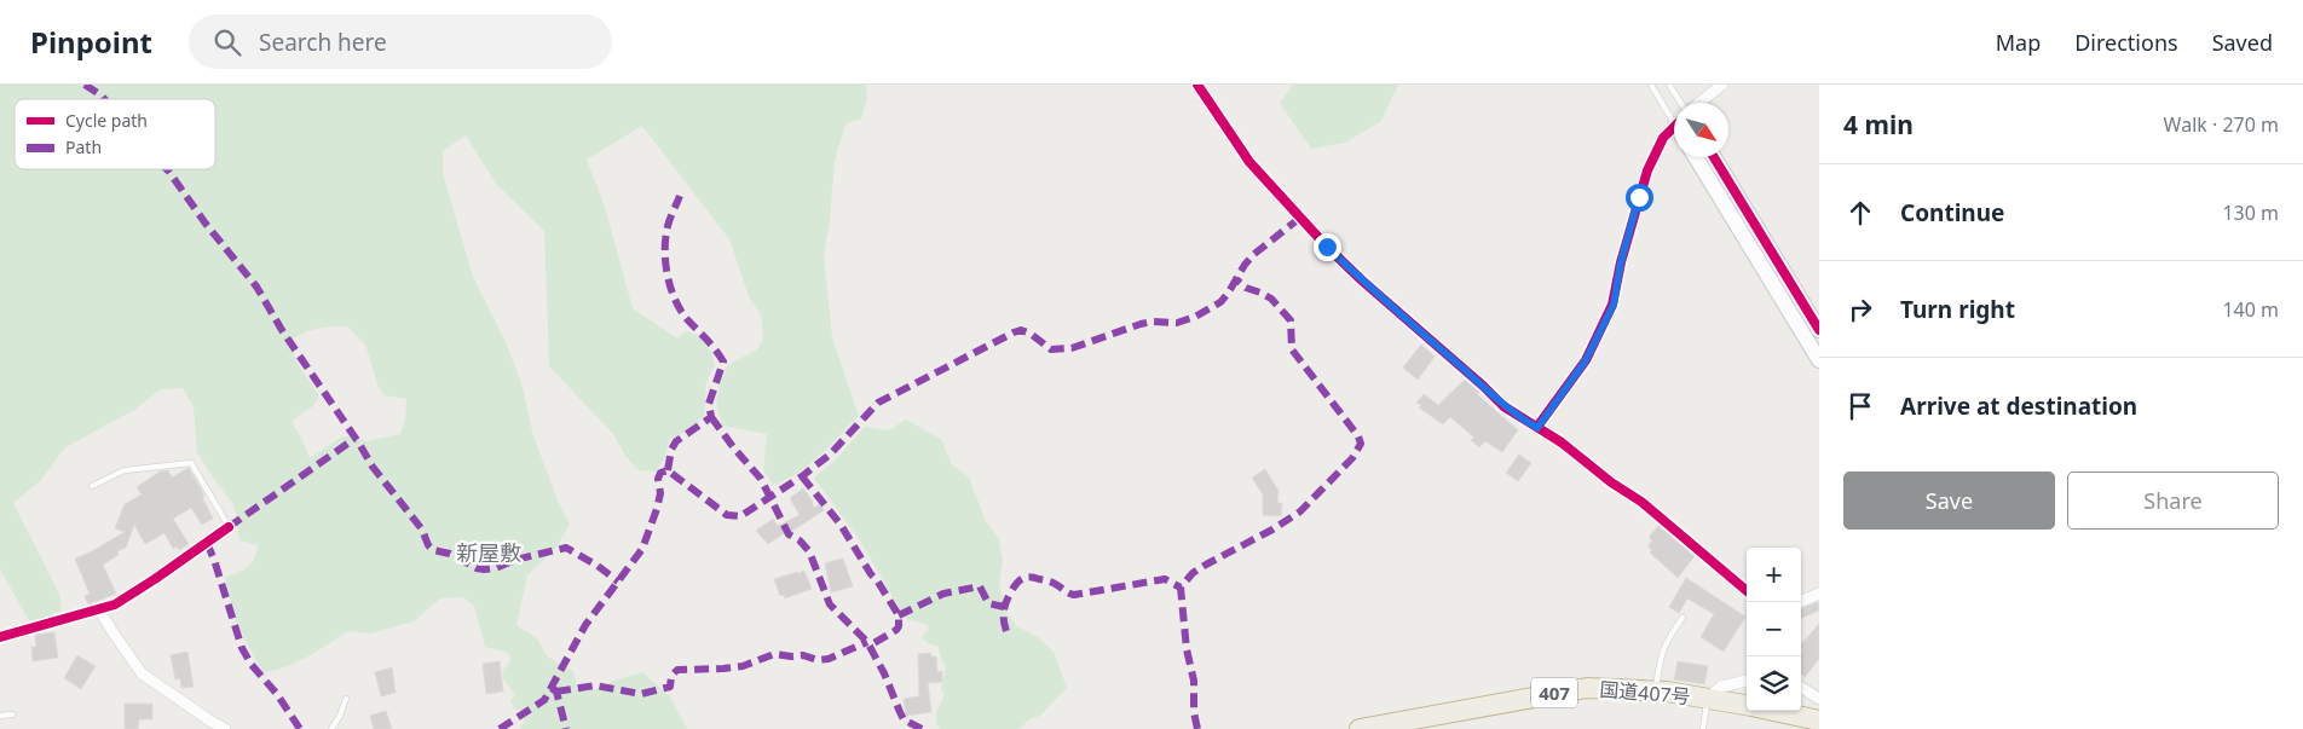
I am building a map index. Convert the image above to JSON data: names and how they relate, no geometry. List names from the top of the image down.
{
  "streets": {
    "highway": ["407", "国道407号"]
  },
  "districts": ["新屋敷"],
  "legend": ["Cycle path", "Path"],
  "north": "bottom right",
  "page": {
    "header": "Pinpoint",
    "search": "Search here",
    "nav": ["Map", "Directions", "Saved"],
    "heading": ["4 min", "Walk · 270 m"],
    "list": [
      ["Continue", "130 m"],
      ["Turn right", "140 m"],
      "Arrive at destination"
    ],
    "buttons": ["Save", "Share"],
    "map_buttons": ["+", "−"]
  }
}
